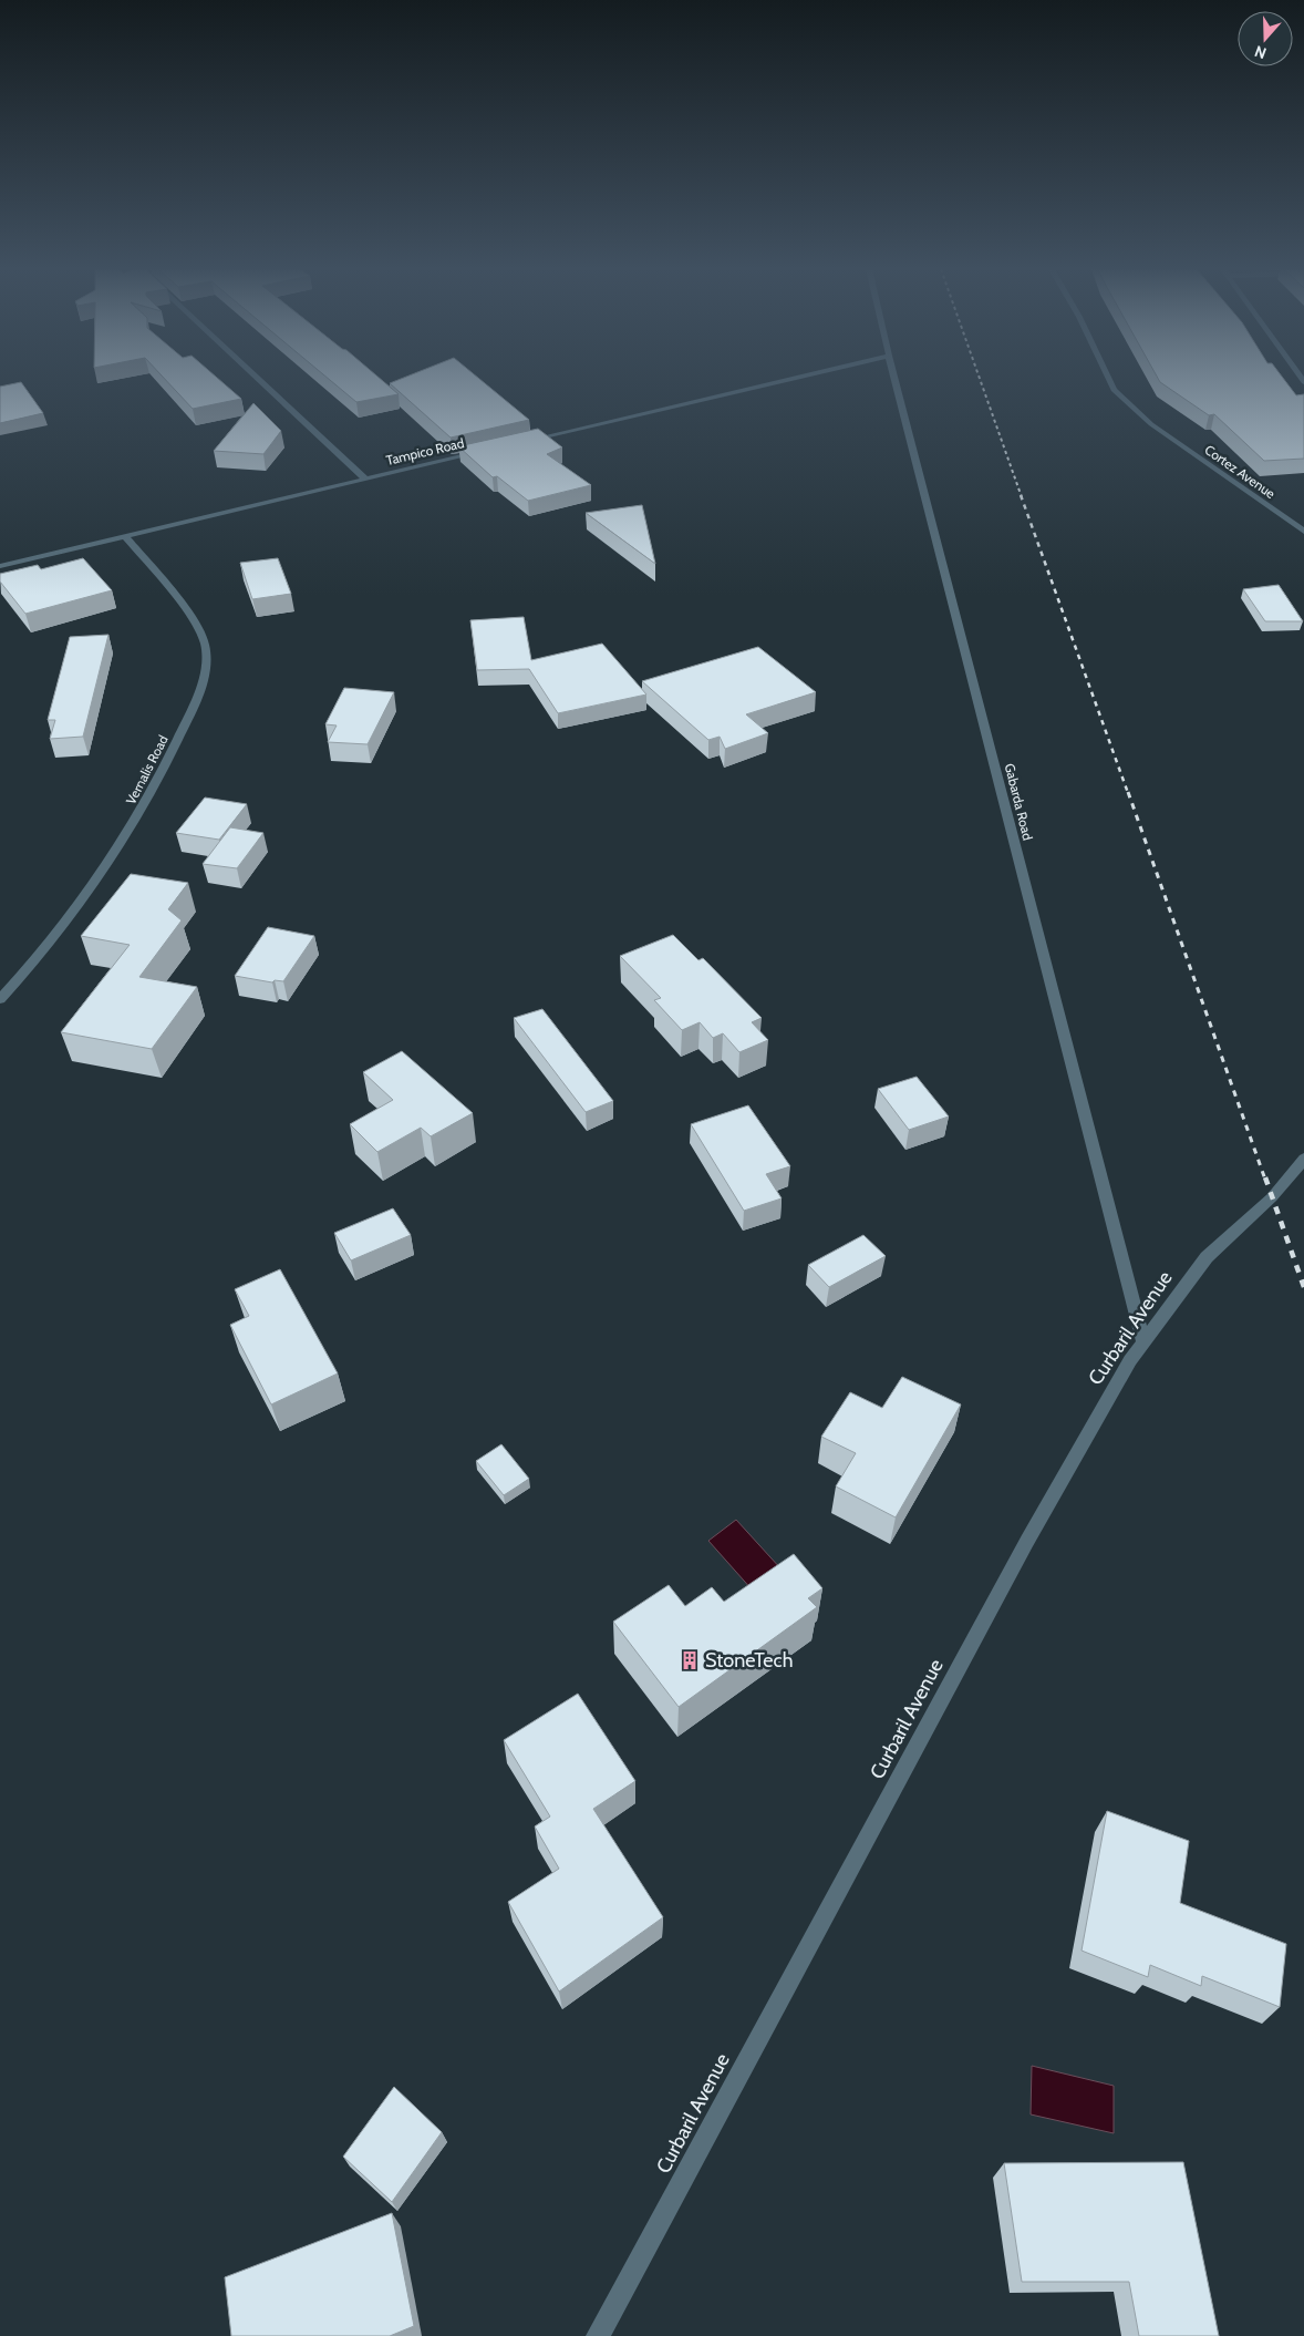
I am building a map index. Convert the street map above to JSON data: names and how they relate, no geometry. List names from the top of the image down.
{
  "streets": {
    "street": [
      "Tampico Road",
      "Cortez Avenue",
      "Vernalis Road",
      "Gabarda Road",
      "Curbaril Avenue"
    ]
  },
  "crossings": [
    ["Tampico Road", "Vernalis Road"],
    ["Gabarda Road", "Curbaril Avenue"]
  ],
  "places": {
    "building": ["StoneTech"]
  },
  "north": "bottom"
}
